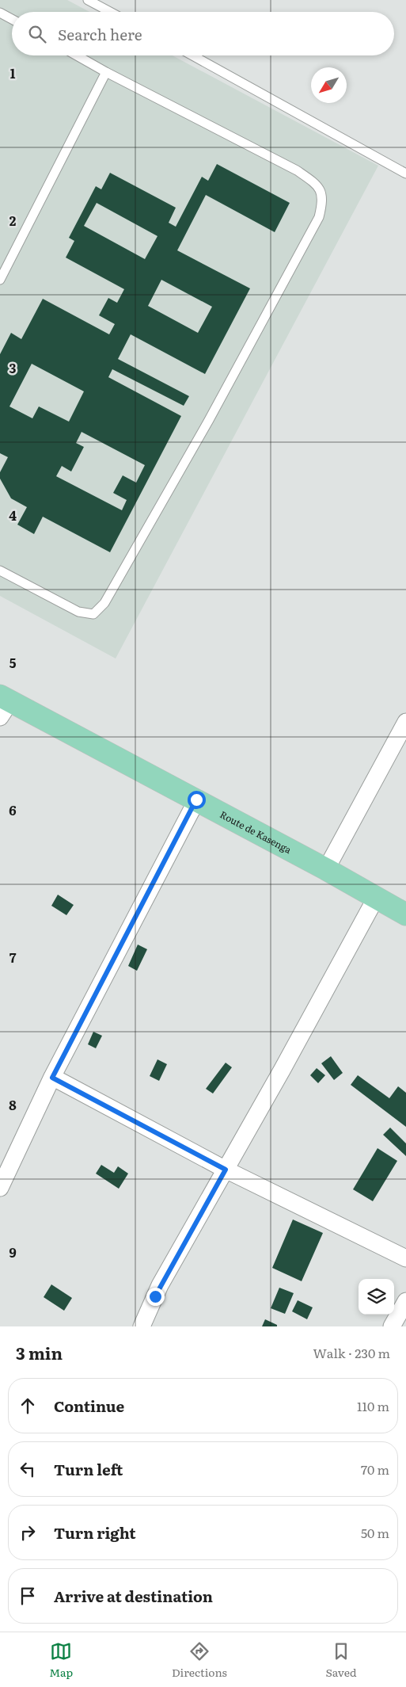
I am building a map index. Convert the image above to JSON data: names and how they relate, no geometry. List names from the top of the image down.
{
  "streets": {
    "highway": ["Route de Kasenga"]
  },
  "north": "bottom left",
  "page": {
    "search": "Search here",
    "heading": ["3 min", "Walk · 230 m"],
    "list": [
      ["Continue", "110 m"],
      ["Turn left", "70 m"],
      ["Turn right", "50 m"],
      "Arrive at destination"
    ],
    "nav": ["Map", "Directions", "Saved"]
  },
  "grid": {
    "rows": [
      "1",
      "2",
      "3",
      "4",
      "5",
      "6",
      "7",
      "8",
      "9"
    ]
  }
}
